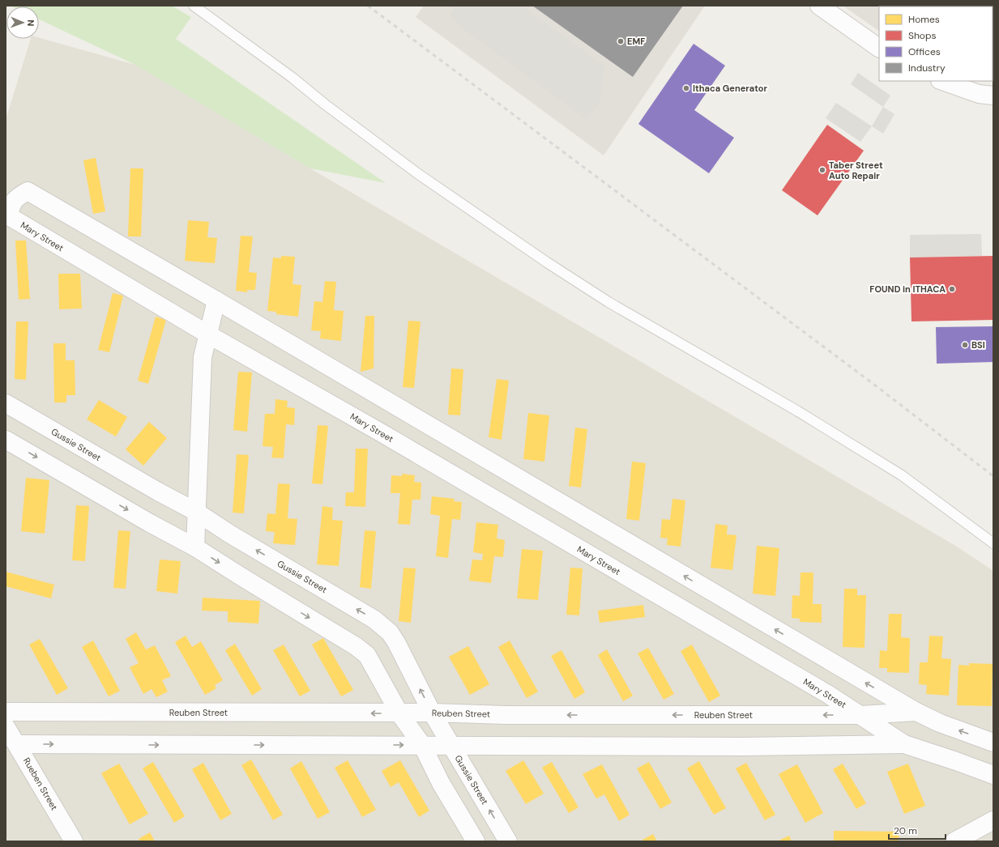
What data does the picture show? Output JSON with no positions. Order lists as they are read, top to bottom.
{
  "streets": {
    "street": [
      "Mary Street",
      "Gussie Street",
      "Reuben Street",
      "Rueben Street"
    ]
  },
  "crossings": [
    ["Mary Street", "Reuben Street"],
    ["Gussie Street", "Reuben Street"]
  ],
  "places": [
    "EMF",
    "Ithaca Generator",
    "Taber Street Auto Repair",
    "FOUND in ITHACA",
    "BSI"
  ],
  "legend": [
    "Homes",
    "Shops",
    "Offices",
    "Industry"
  ],
  "scale_bar": "20 m",
  "north": "right"
}
